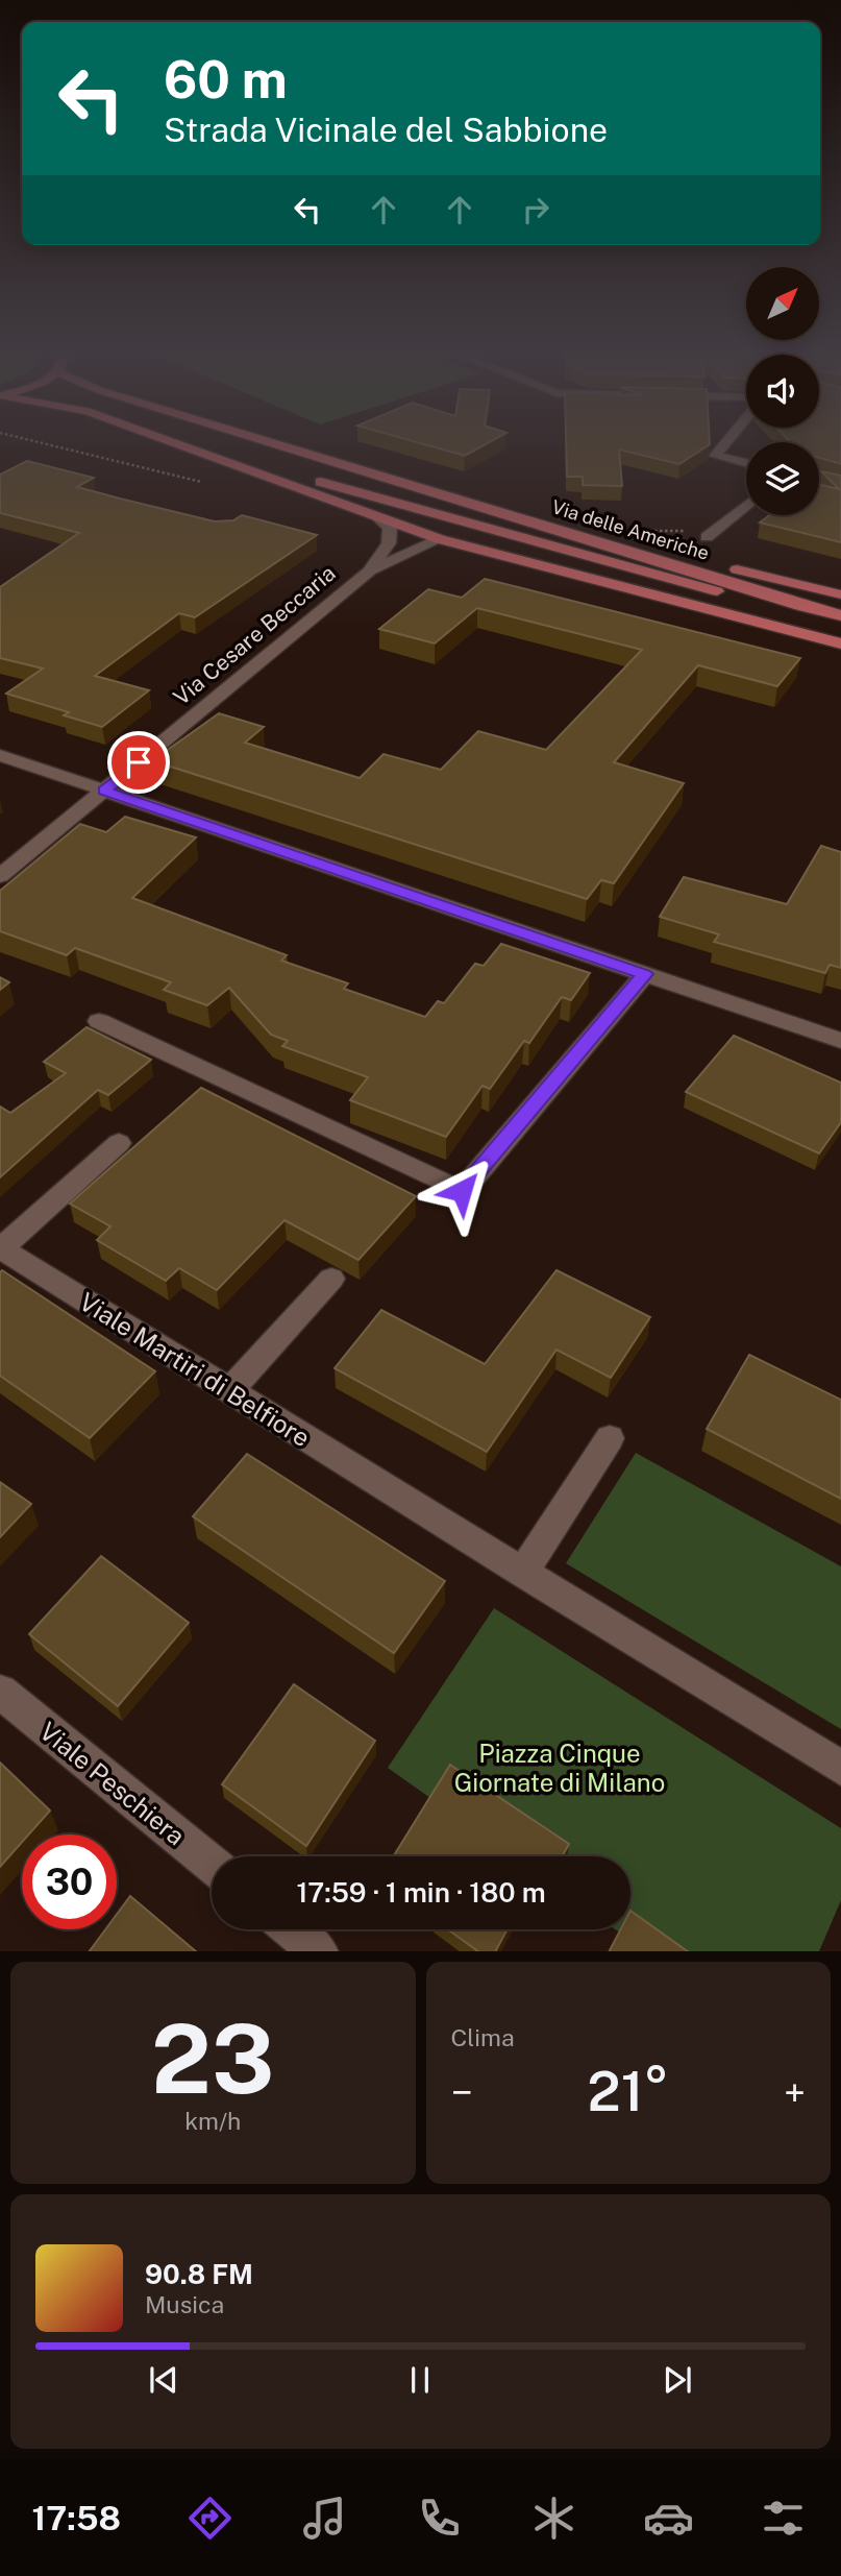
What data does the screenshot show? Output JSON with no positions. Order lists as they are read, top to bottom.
{
  "streets": {
    "main road": ["Via delle Americhe"],
    "street": ["Via Cesare Beccaria", "Viale Martiri di Belfiore", "Viale Peschiera"]
  },
  "parks": ["Piazza Cinque Giornate di Milano"],
  "north": "top right",
  "page": {
    "turn": ["60 m", "Strada Vicinale del Sabbione"],
    "limit": "30",
    "trip": "17:59 · 1 min · 180 m",
    "tile": [
      ["23", "km/h"],
      "Clima"
    ],
    "heat": ["−", "21°", "+"],
    "song": ["90.8 FM", "Musica"],
    "tabs": "17:58"
  }
}
